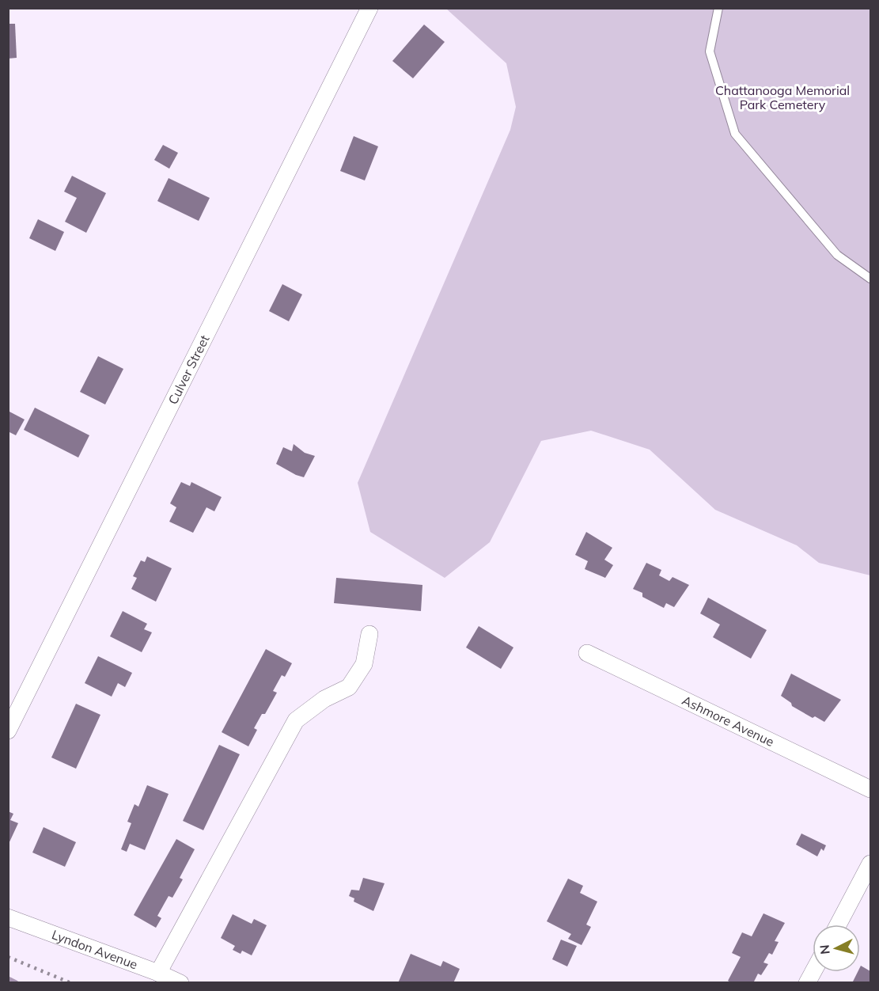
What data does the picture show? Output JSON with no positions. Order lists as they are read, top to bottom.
{
  "streets": {
    "street": ["Culver Street", "Ashmore Avenue", "Lyndon Avenue"]
  },
  "parks": ["Chattanooga Memorial Park Cemetery"],
  "north": "left"
}
